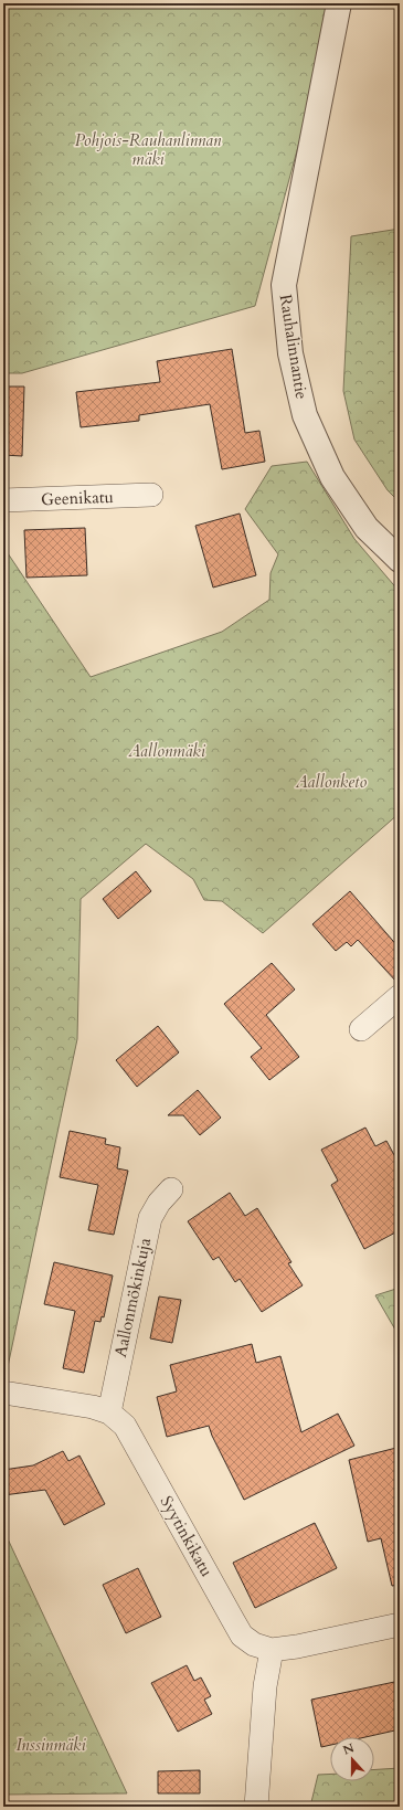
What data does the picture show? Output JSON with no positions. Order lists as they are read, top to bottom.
{
  "streets": {
    "street": [
      "Rauhalinnantie",
      "Geenikatu",
      "Aallonmökinkuja",
      "Syytinkikatu"
    ]
  },
  "crossings": [
    ["Aallonmökinkuja", "Syytinkikatu"]
  ],
  "parks": [
    "Pohjois-Rauhanlinnan mäki",
    "Aallonmäki",
    "Aallonketo",
    "Inssinmäki"
  ],
  "north": "top"
}
